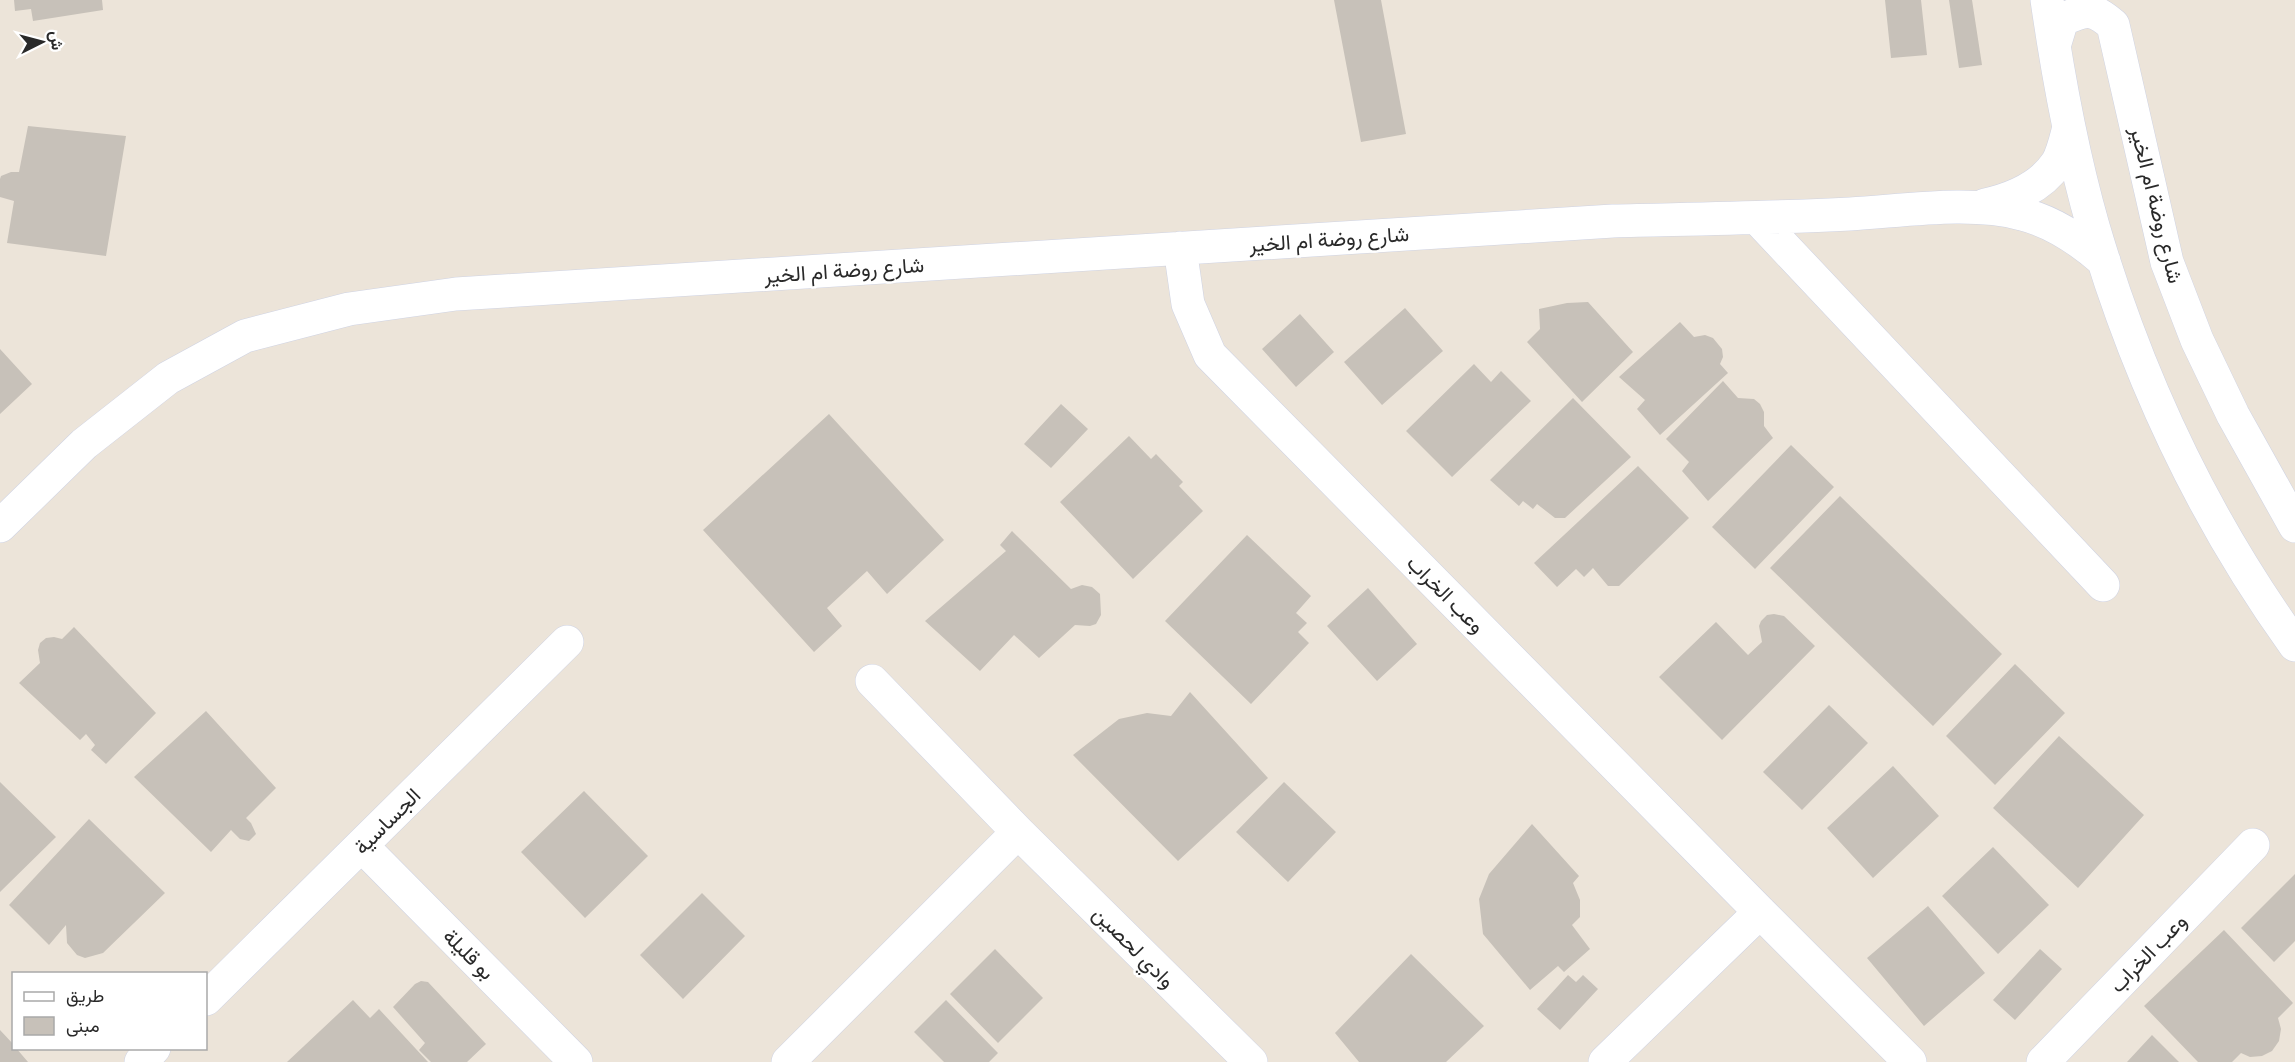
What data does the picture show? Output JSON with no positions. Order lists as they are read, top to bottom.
{
  "streets": {
    "street": [
      "شارع روضة ام الخير",
      "وعب الخراب",
      "الجساسية",
      "وادي لحصين",
      "بو قليلة"
    ]
  },
  "crossings": [
    ["شارع روضة ام الخير", "وعب الخراب"],
    ["الجساسية", "بو قليلة"]
  ],
  "legend": ["طريق", "مبنى"],
  "north": "right"
}
